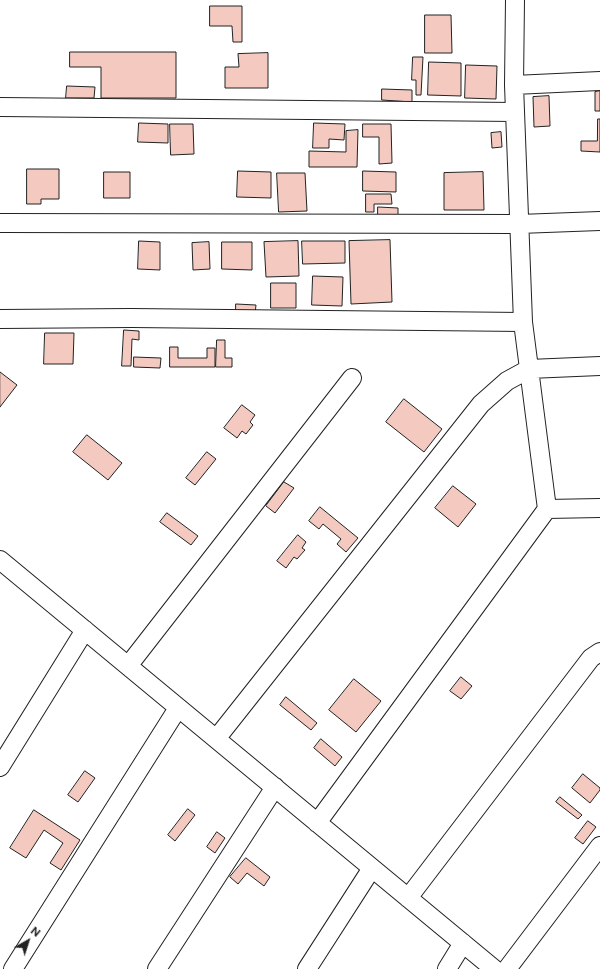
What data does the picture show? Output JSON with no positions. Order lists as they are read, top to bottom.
{
  "north": "top right"
}
